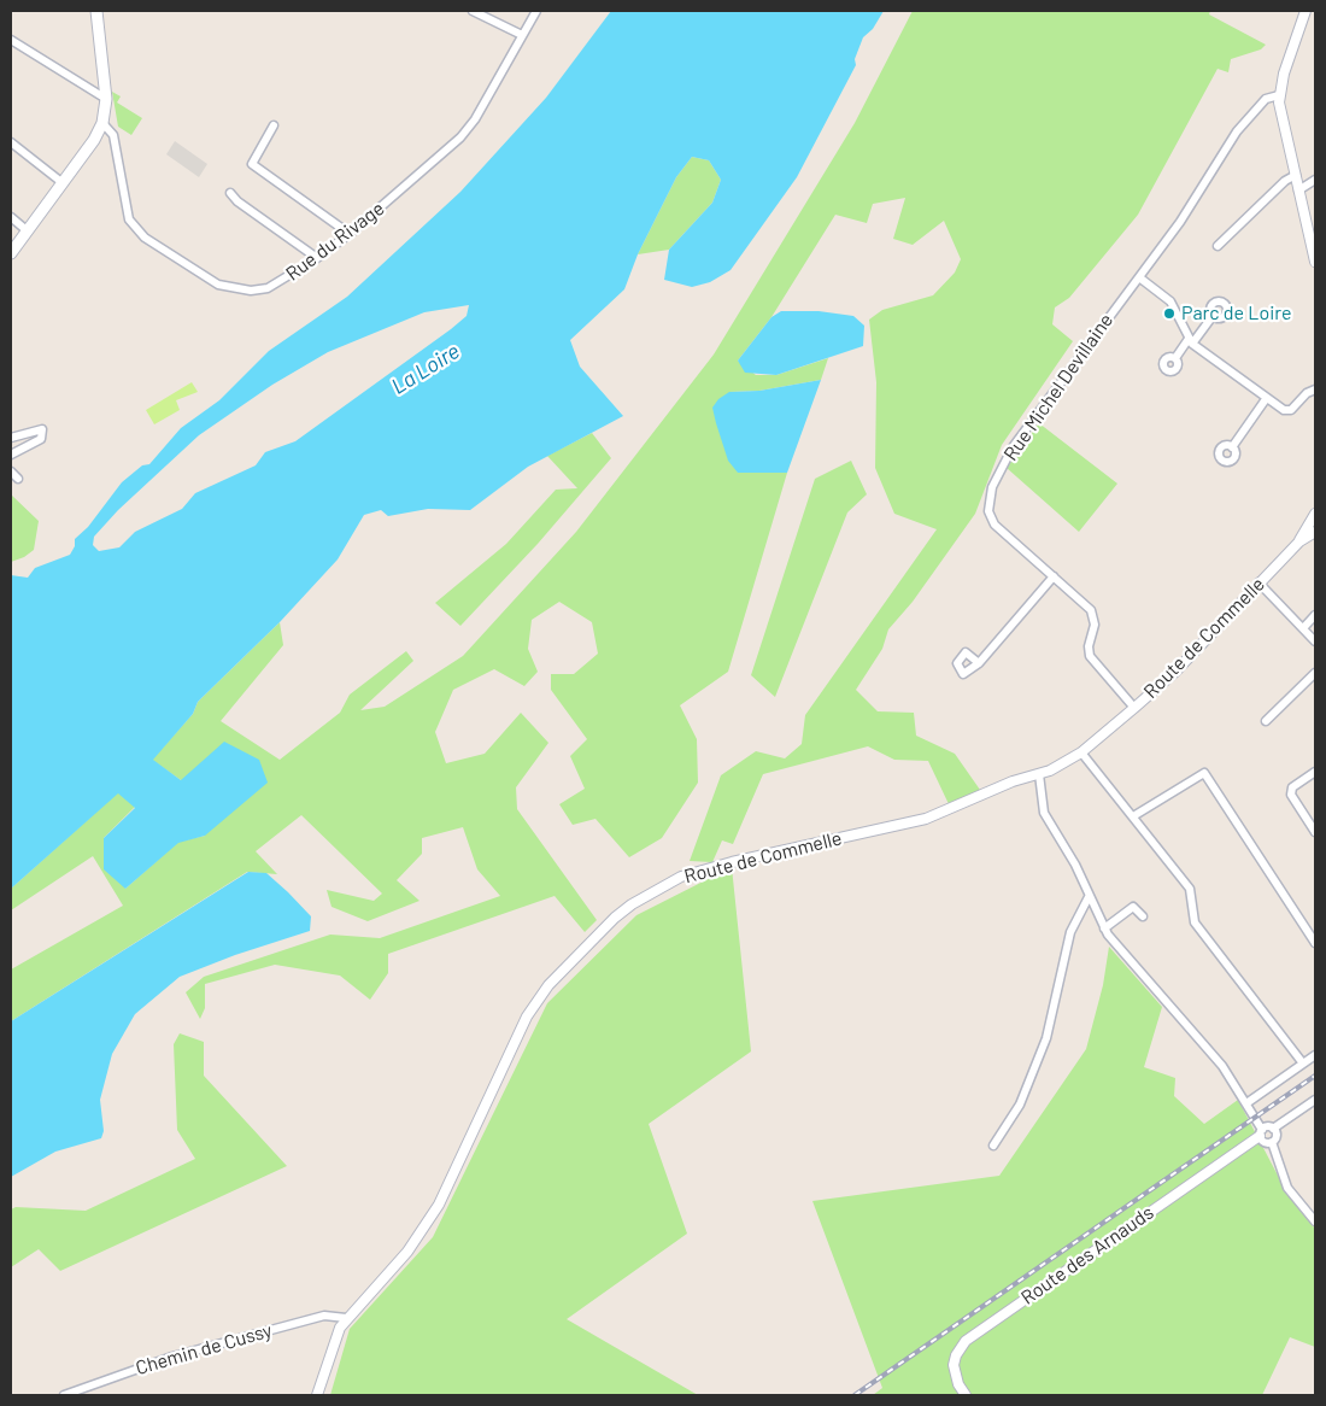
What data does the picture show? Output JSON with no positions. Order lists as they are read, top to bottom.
{
  "streets": {
    "street": [
      "Rue du Rivage",
      "Rue Michel Devillaine",
      "Route de Commelle",
      "Route des Arnauds",
      "Chemin de Cussy"
    ]
  },
  "crossings": [
    ["Rue Michel Devillaine", "Route de Commelle"],
    ["Route de Commelle", "Chemin de Cussy"]
  ],
  "water": ["La Loire"],
  "places": ["Parc de Loire"]
}
